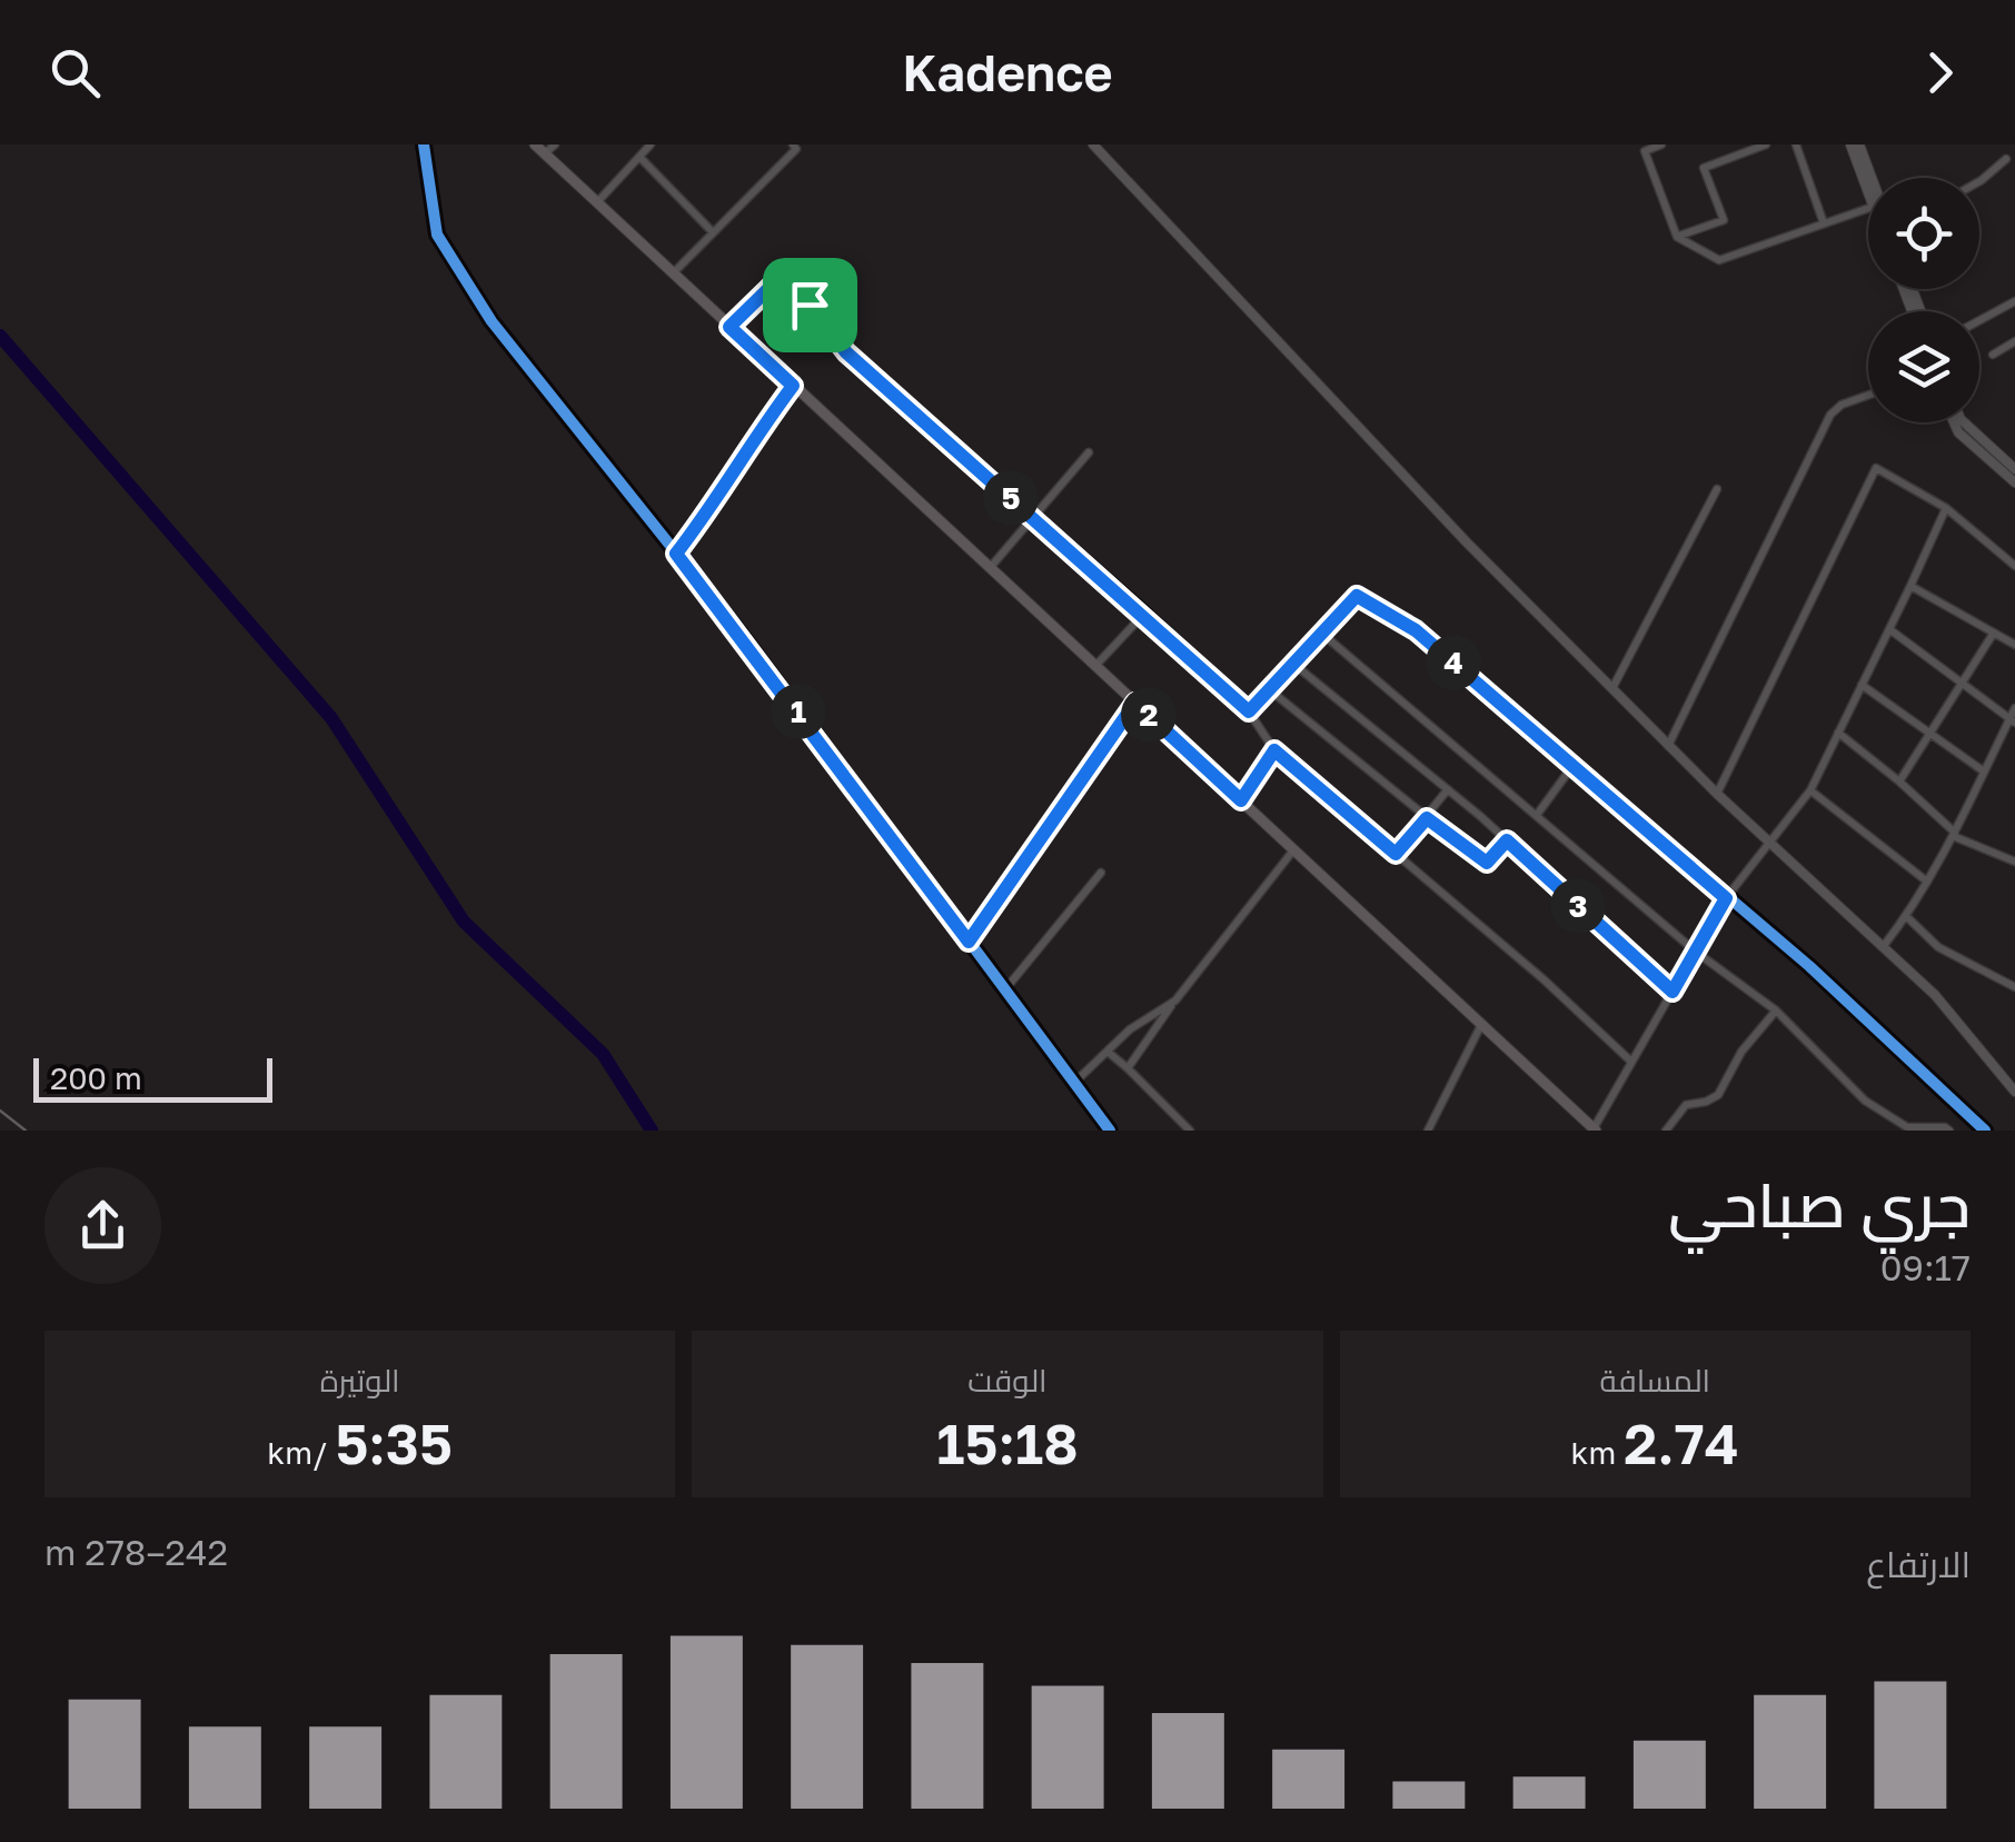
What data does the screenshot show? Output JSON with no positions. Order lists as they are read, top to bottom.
{
  "scale_bar": "200 m",
  "page": {
    "header": "Kadence",
    "pins": [
      "5",
      "4",
      "1",
      "2",
      "3"
    ],
    "scale": "200 m",
    "heading": ["جري صباحي", "09:17"],
    "stats": [
      ["المسافة", "2.74 km"],
      ["الوقت", "15:18"],
      ["الوتيرة", "5:35 /km"]
    ],
    "chart": ["الارتفاع", "242–278 m"]
  }
}
